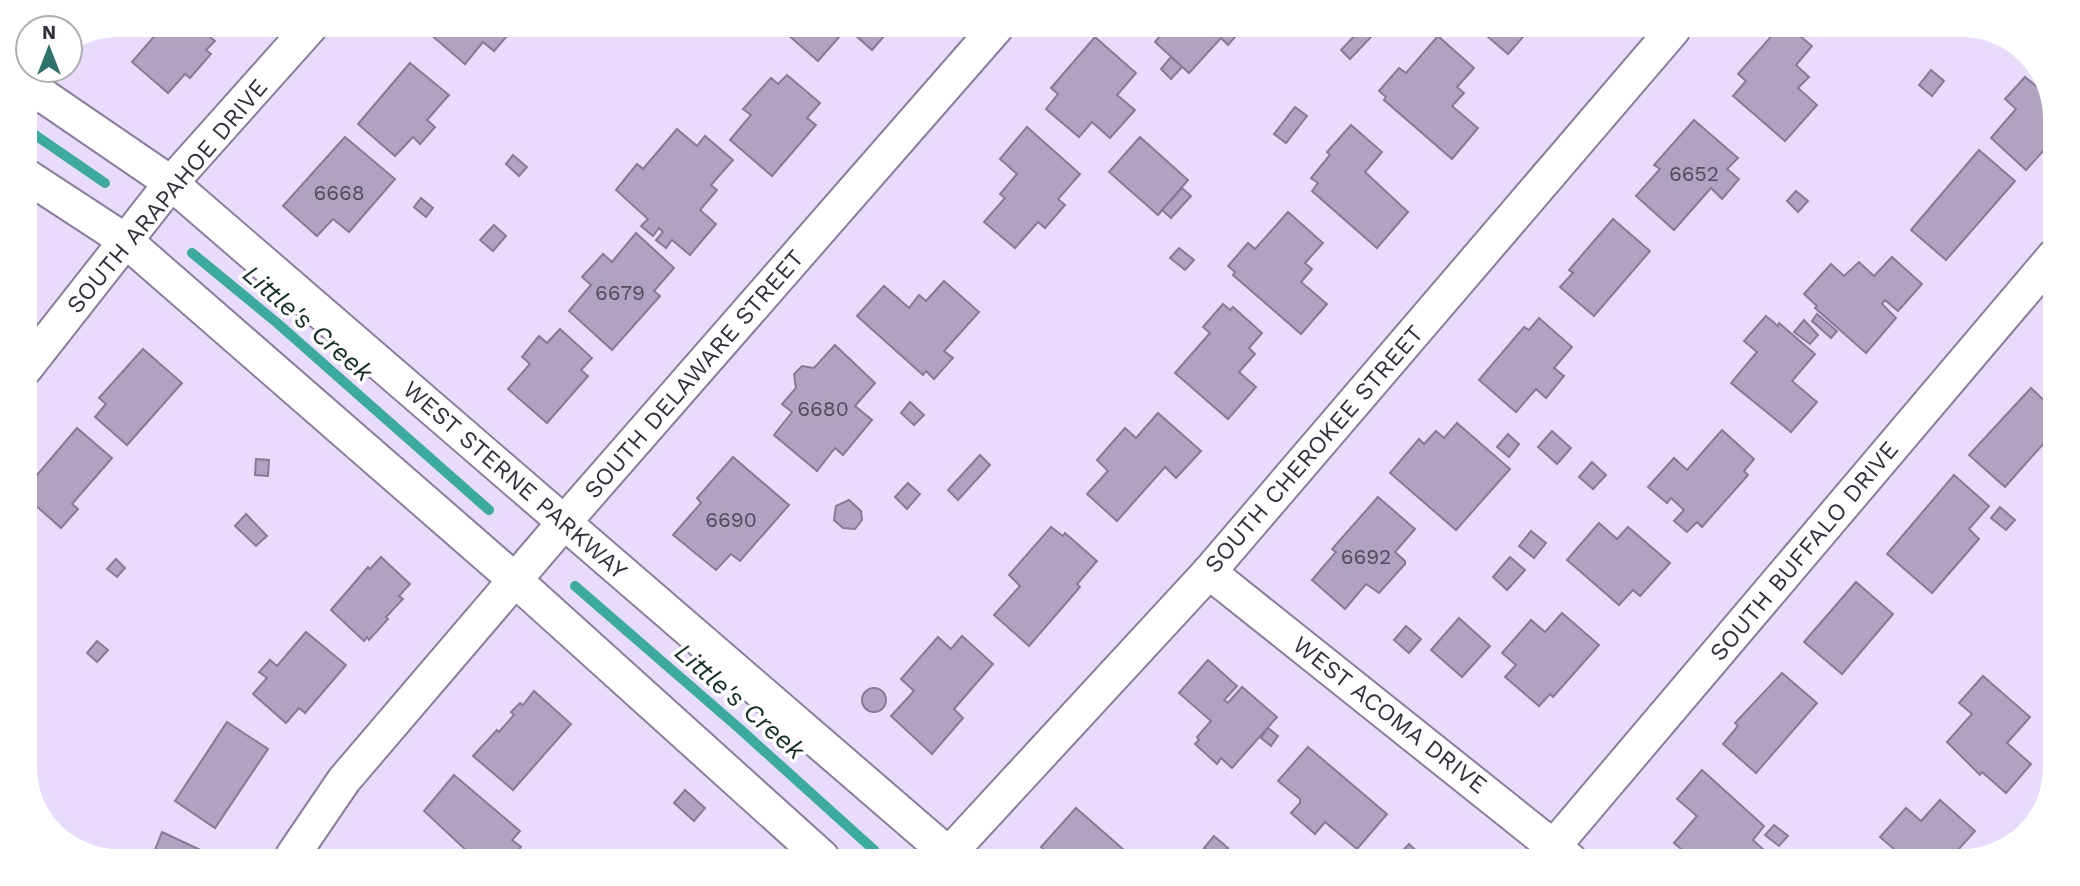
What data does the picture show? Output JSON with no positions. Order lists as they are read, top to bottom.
{
  "streets": {
    "street": [
      "SOUTH ARAPAHOE DRIVE",
      "SOUTH DELAWARE STREET",
      "SOUTH CHEROKEE STREET",
      "WEST STERNE PARKWAY",
      "SOUTH BUFFALO DRIVE",
      "WEST ACOMA DRIVE"
    ]
  },
  "crossings": [
    ["SOUTH ARAPAHOE DRIVE", "WEST STERNE PARKWAY"],
    ["SOUTH DELAWARE STREET", "WEST STERNE PARKWAY"],
    ["SOUTH CHEROKEE STREET", "WEST ACOMA DRIVE"]
  ],
  "water": ["Little's Creek"],
  "house_numbers": [
    "6652",
    "6668",
    "6679",
    "6680",
    "6690",
    "6692"
  ],
  "north": "top"
}
